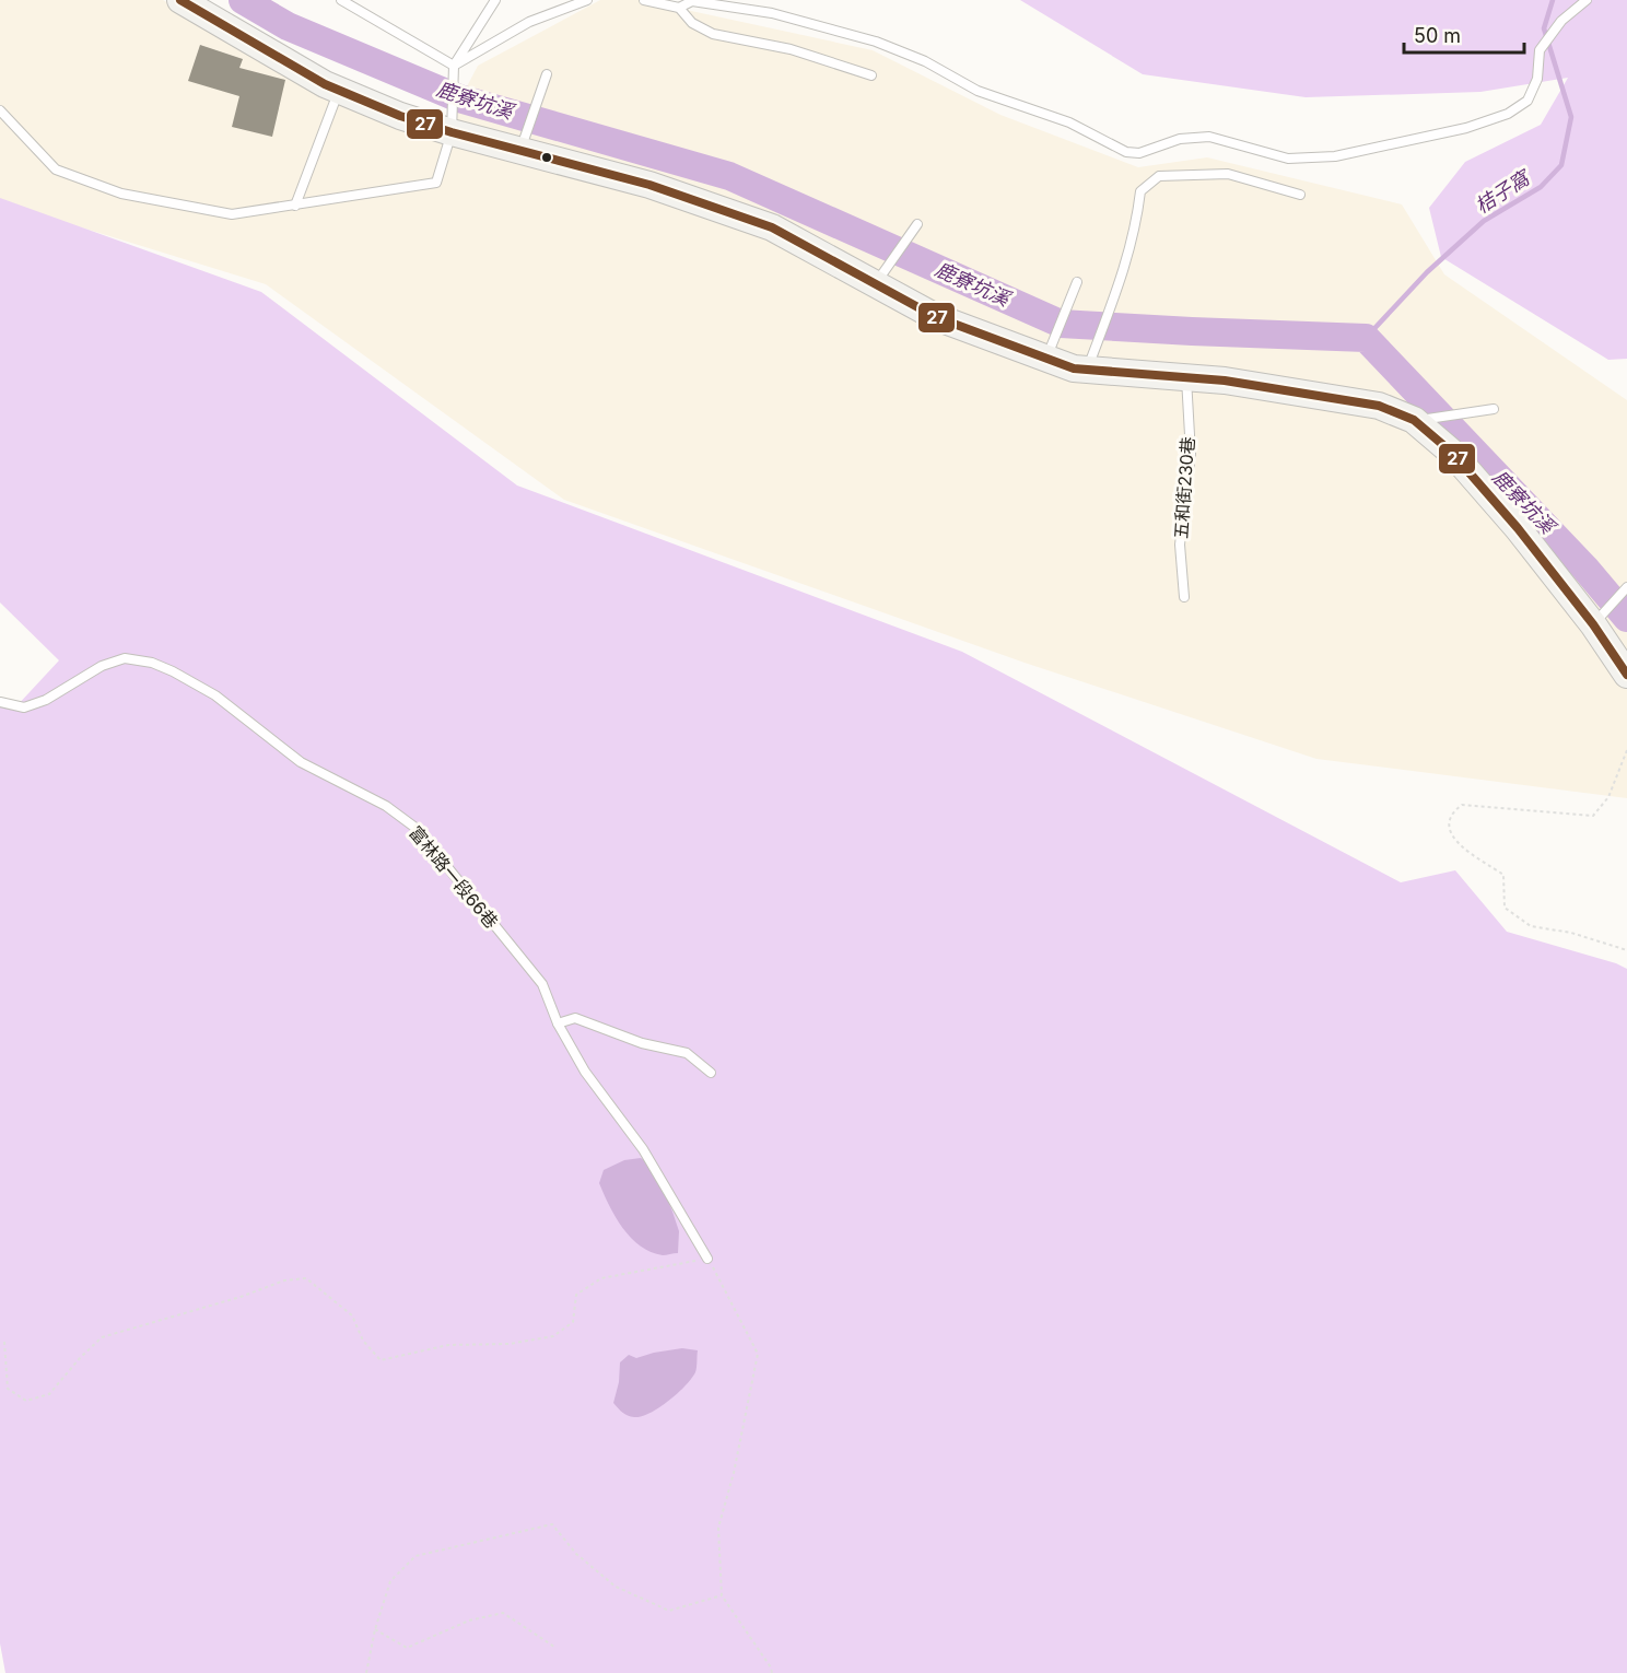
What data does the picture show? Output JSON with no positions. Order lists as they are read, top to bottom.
{
  "streets": {
    "lane": ["五和街230巷", "富林路一段66巷"]
  },
  "water": ["鹿寮坑溪", "桔子窩"],
  "lines": ["transit line 27"],
  "scale_bar": "50 m"
}
